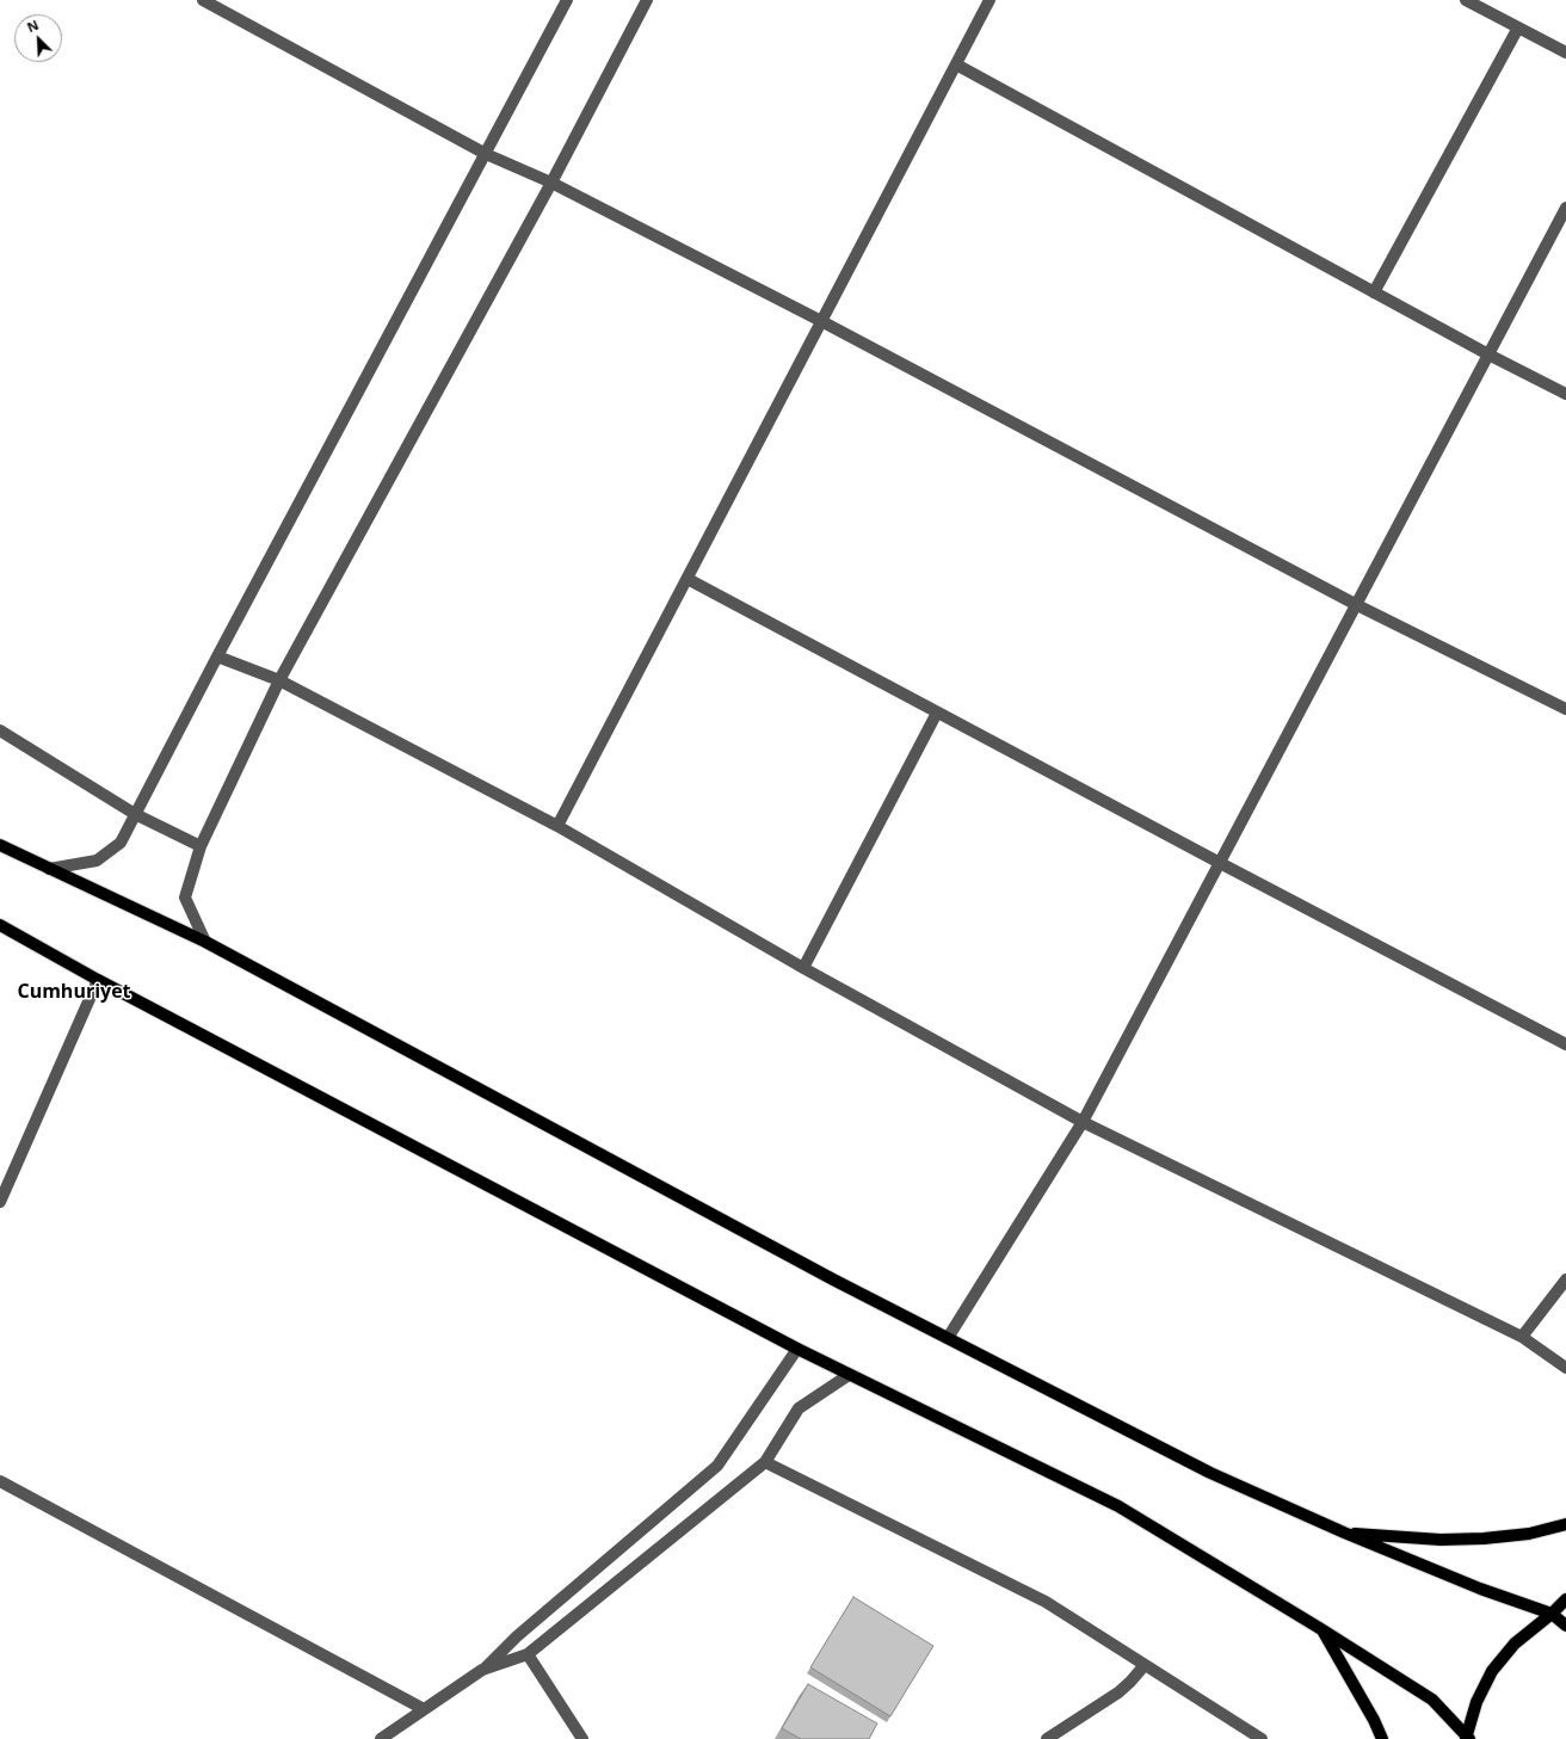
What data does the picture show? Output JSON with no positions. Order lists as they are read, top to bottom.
{
  "districts": ["Cumhuriyet"],
  "north": "top left"
}
